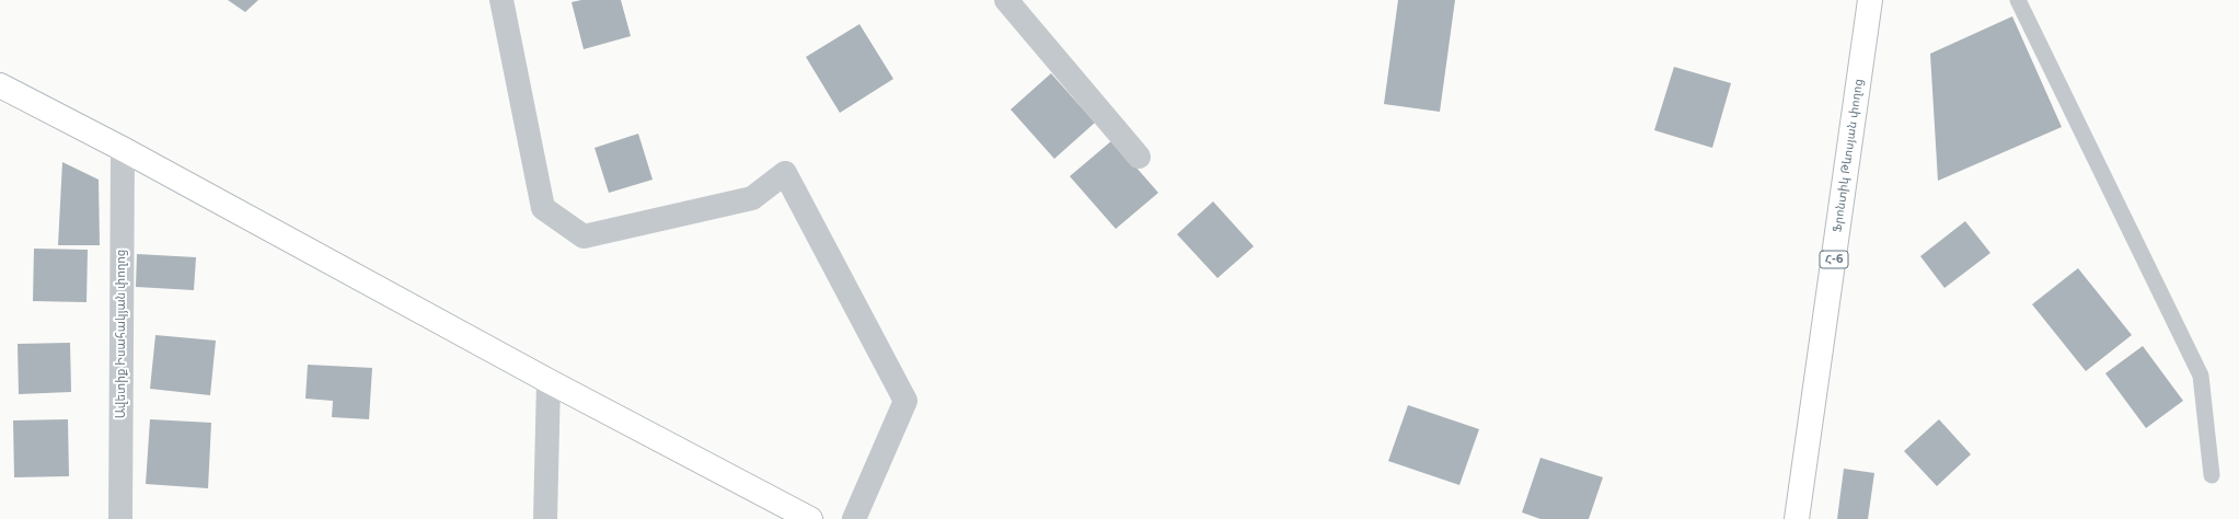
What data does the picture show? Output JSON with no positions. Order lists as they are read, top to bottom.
{
  "streets": {
    "street": ["Ֆրոնտիկ Թևոսյան փողոց", "Հ-6", "Ավետիք Իսահակյան փողոց"]
  }
}
